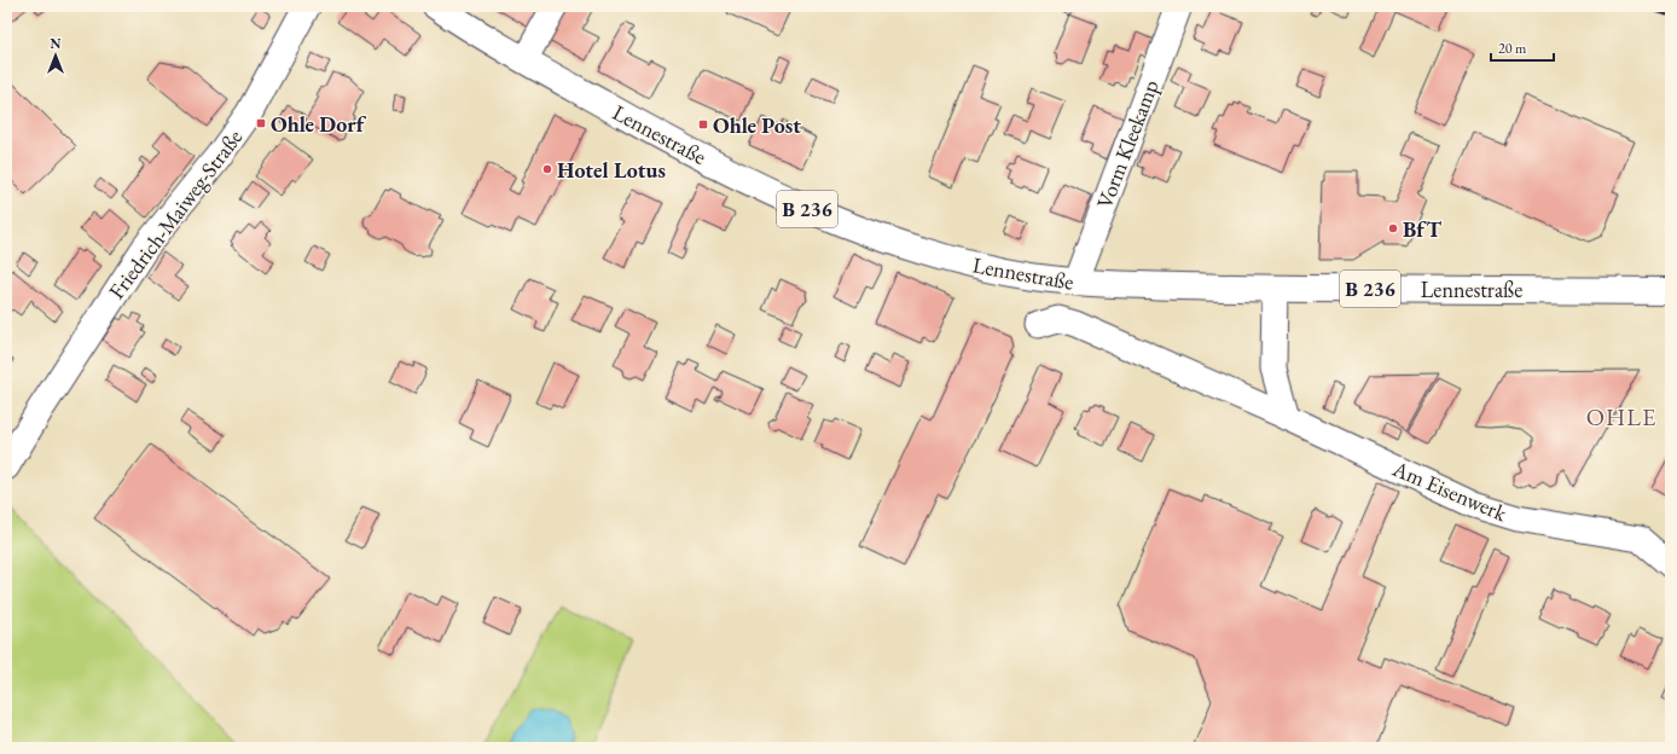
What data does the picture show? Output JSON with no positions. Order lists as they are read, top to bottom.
{
  "streets": {
    "main road": ["Lennestraße", "B 236", "Friedrich-Maiweg-Straße"],
    "street": ["Vorm Kleekamp", "Am Eisenwerk"]
  },
  "crossings": [
    ["Lennestraße", "Vorm Kleekamp"]
  ],
  "districts": ["OHLE"],
  "places": {
    "transit": ["Ohle Dorf", "Ohle Post"],
    "other": ["Hotel Lotus", "BfT"]
  },
  "scale_bar": "20 m",
  "north": "top"
}
